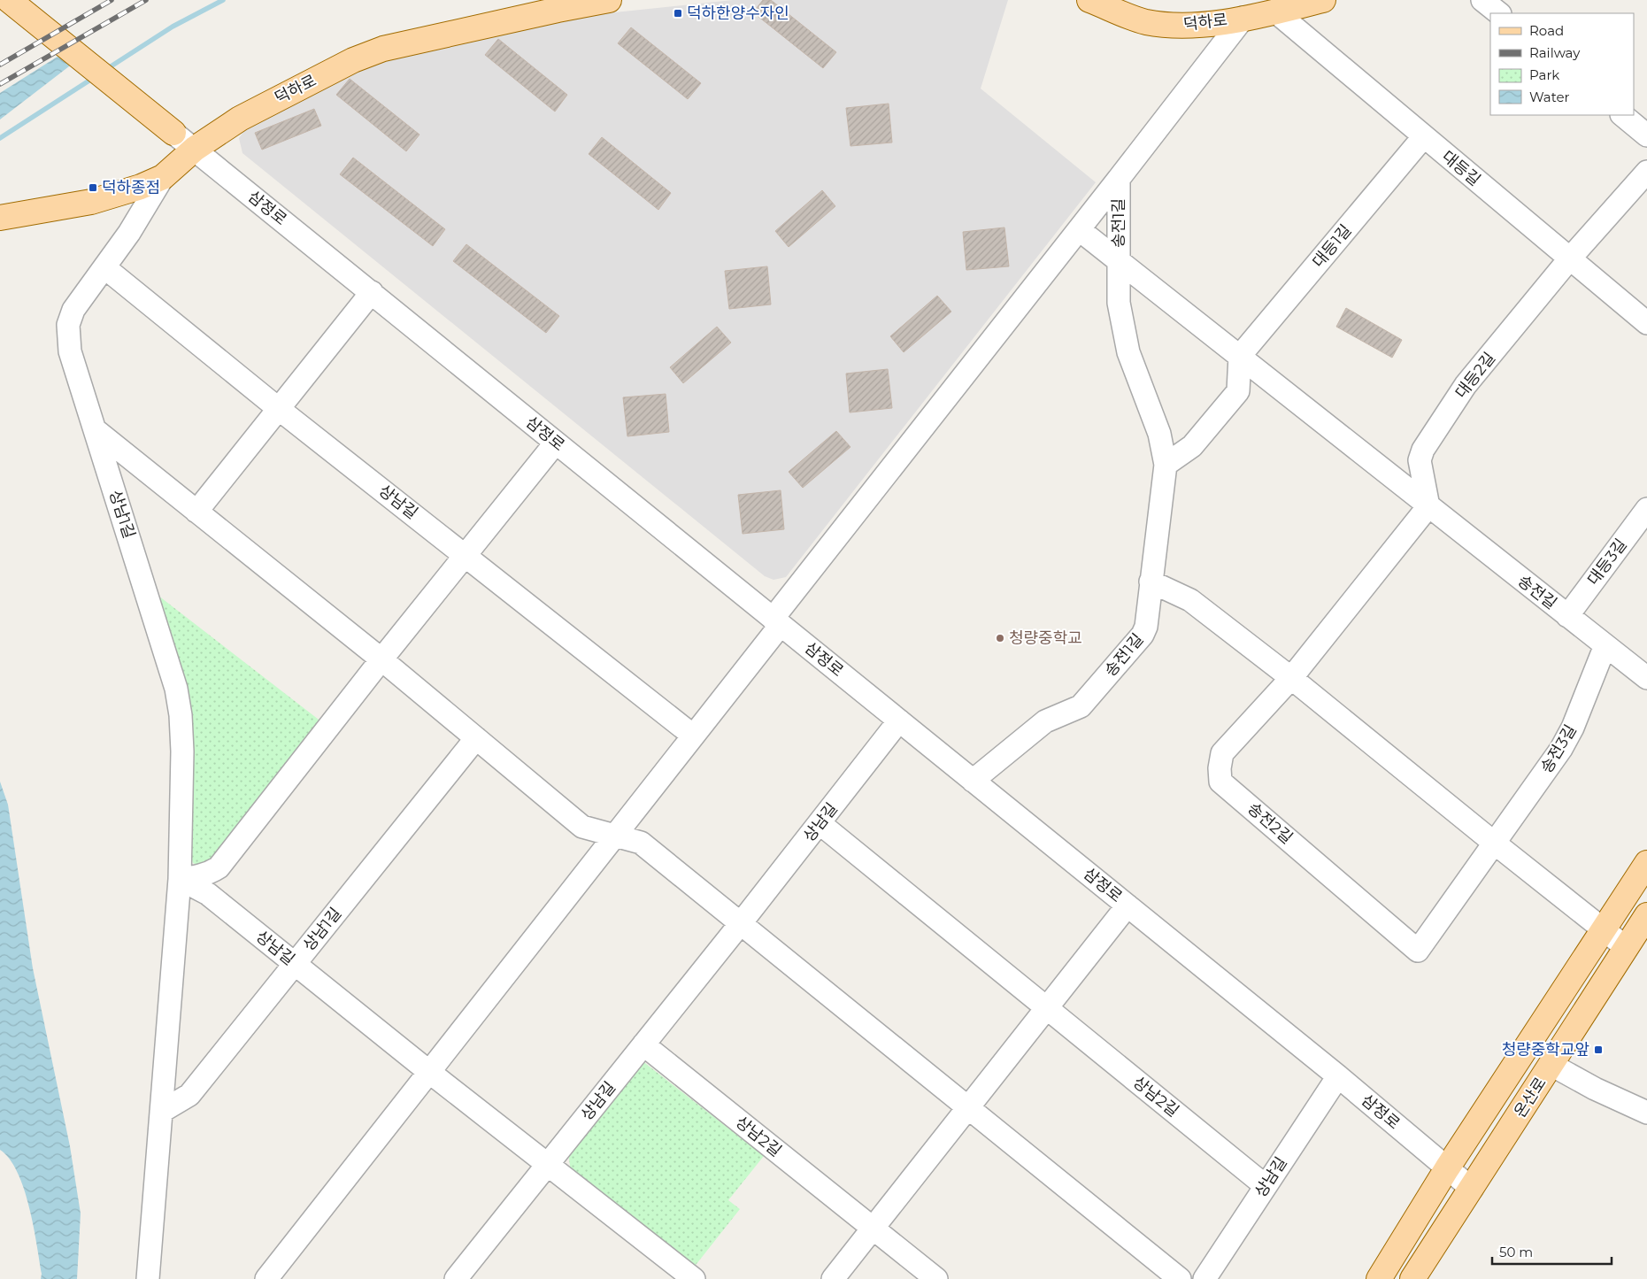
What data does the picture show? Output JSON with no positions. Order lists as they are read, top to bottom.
{
  "streets": {
    "main road": ["덕하로", "온산로"],
    "street": [
      "대등길",
      "삼정로",
      "송전1길",
      "대등1길",
      "대등2길",
      "상남길",
      "상남1길",
      "대등3길",
      "송전길",
      "송전3길",
      "송전2길",
      "상남2길"
    ]
  },
  "crossings": [
    ["덕하로", "대등길"],
    ["덕하로", "삼정로"],
    ["덕하로", "송전1길"],
    ["덕하로", "상남1길"],
    ["대등길", "대등1길"],
    ["대등길", "대등2길"],
    ["삼정로", "송전1길"],
    ["삼정로", "상남길"],
    ["삼정로", "온산로"],
    ["송전1길", "송전길"],
    ["대등1길", "송전길"],
    ["대등2길", "송전길"],
    ["대등2길", "송전2길"],
    ["상남길", "상남1길"],
    ["상남길", "상남2길"],
    ["대등3길", "송전길"],
    ["송전길", "송전3길"],
    ["송전길", "송전2길"],
    ["송전3길", "송전2길"]
  ],
  "places": {
    "transit": ["덕하한양수자인", "덕하종점", "청량중학교앞"],
    "other": ["청량중학교"]
  },
  "legend": [
    "Road",
    "Railway",
    "Park",
    "Water"
  ],
  "scale_bar": "50 m"
}
